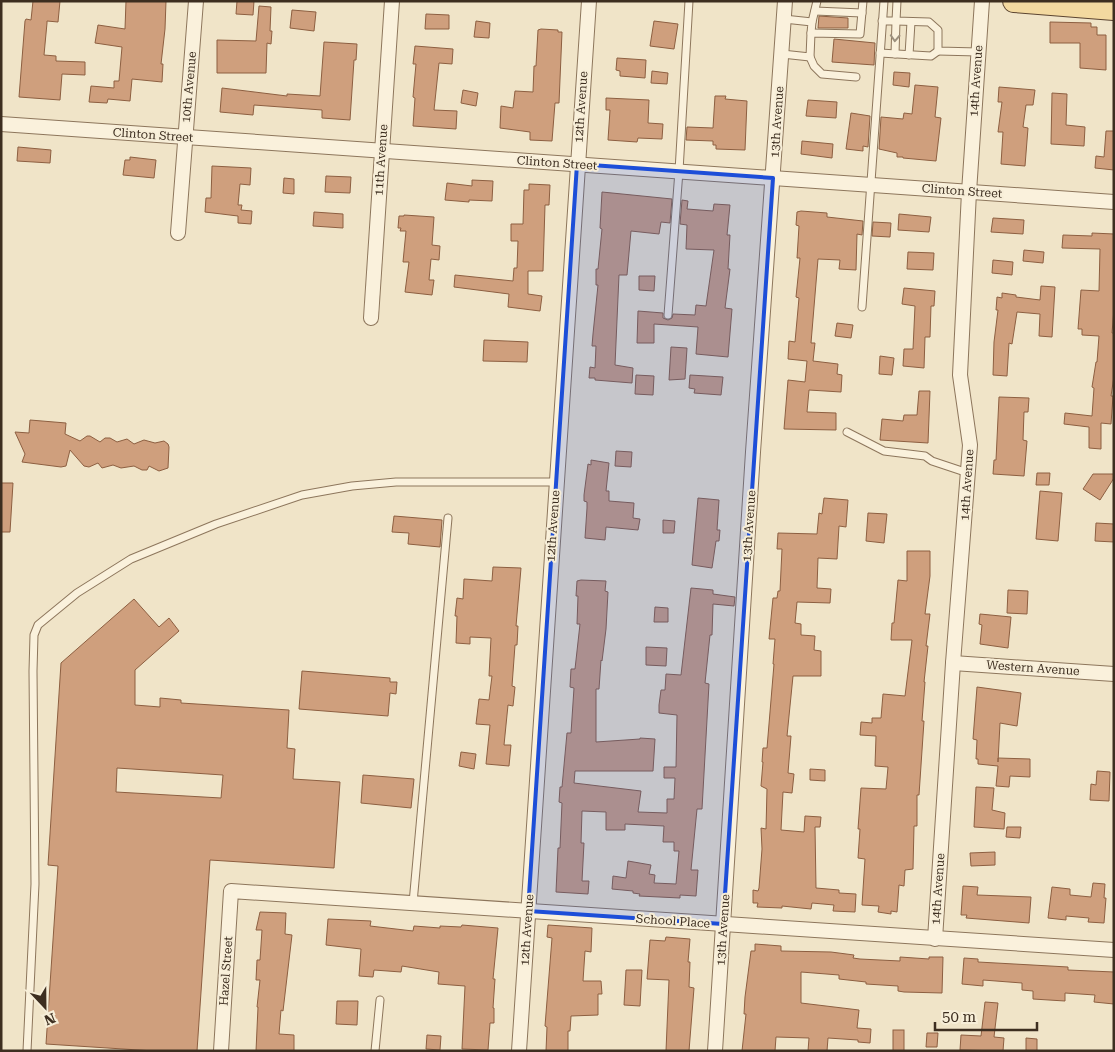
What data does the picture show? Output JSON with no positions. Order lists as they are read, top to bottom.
{
  "streets": {
    "street": [
      "14th Avenue",
      "10th Avenue",
      "12th Avenue",
      "13th Avenue",
      "Clinton Street",
      "11th Avenue",
      "Western Avenue",
      "School Place",
      "Hazel Street"
    ]
  },
  "crossings": [
    ["14th Avenue", "Clinton Street"],
    ["14th Avenue", "Western Avenue"],
    ["14th Avenue", "School Place"],
    ["10th Avenue", "Clinton Street"],
    ["12th Avenue", "Clinton Street"],
    ["12th Avenue", "School Place"],
    ["13th Avenue", "Clinton Street"],
    ["13th Avenue", "School Place"],
    ["Clinton Street", "11th Avenue"],
    ["School Place", "Hazel Street"]
  ],
  "scale_bar": "50 m",
  "north": "bottom"
}
